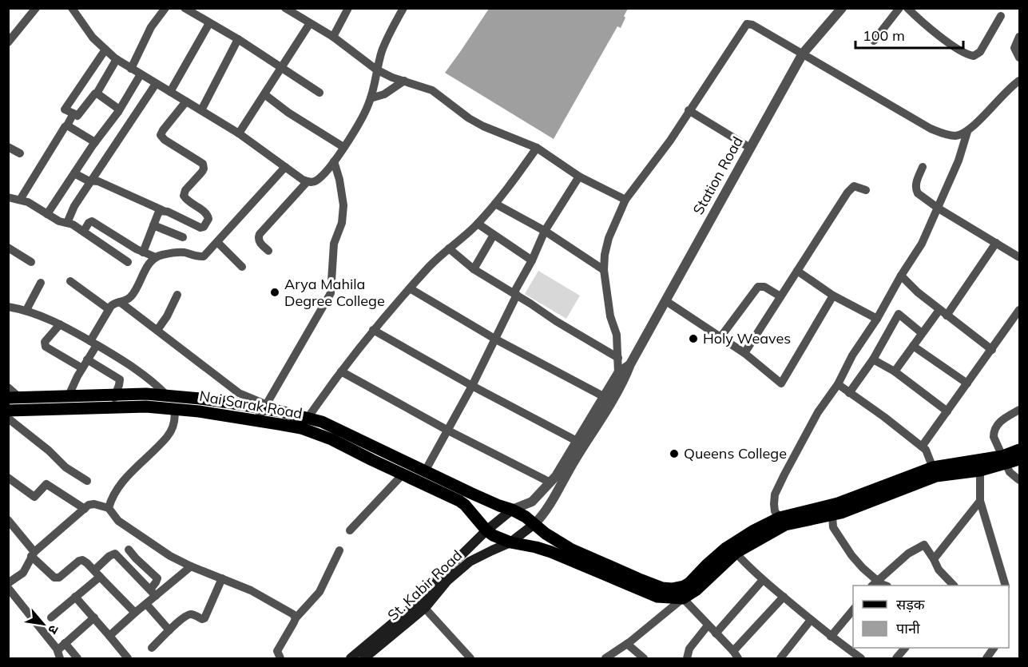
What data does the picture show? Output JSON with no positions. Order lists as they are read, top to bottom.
{
  "streets": {
    "main road": ["Nai Sarak Road", "St. Kabir Road"],
    "street": ["Station Road"]
  },
  "crossings": [
    ["Station Road", "Nai Sarak Road"],
    ["Station Road", "St. Kabir Road"],
    ["Nai Sarak Road", "St. Kabir Road"]
  ],
  "places": ["Arya Mahila Degree College", "Holy Weaves", "Queens College"],
  "legend": ["सड़क", "पानी"],
  "scale_bar": "100 m",
  "north": "bottom right"
}
